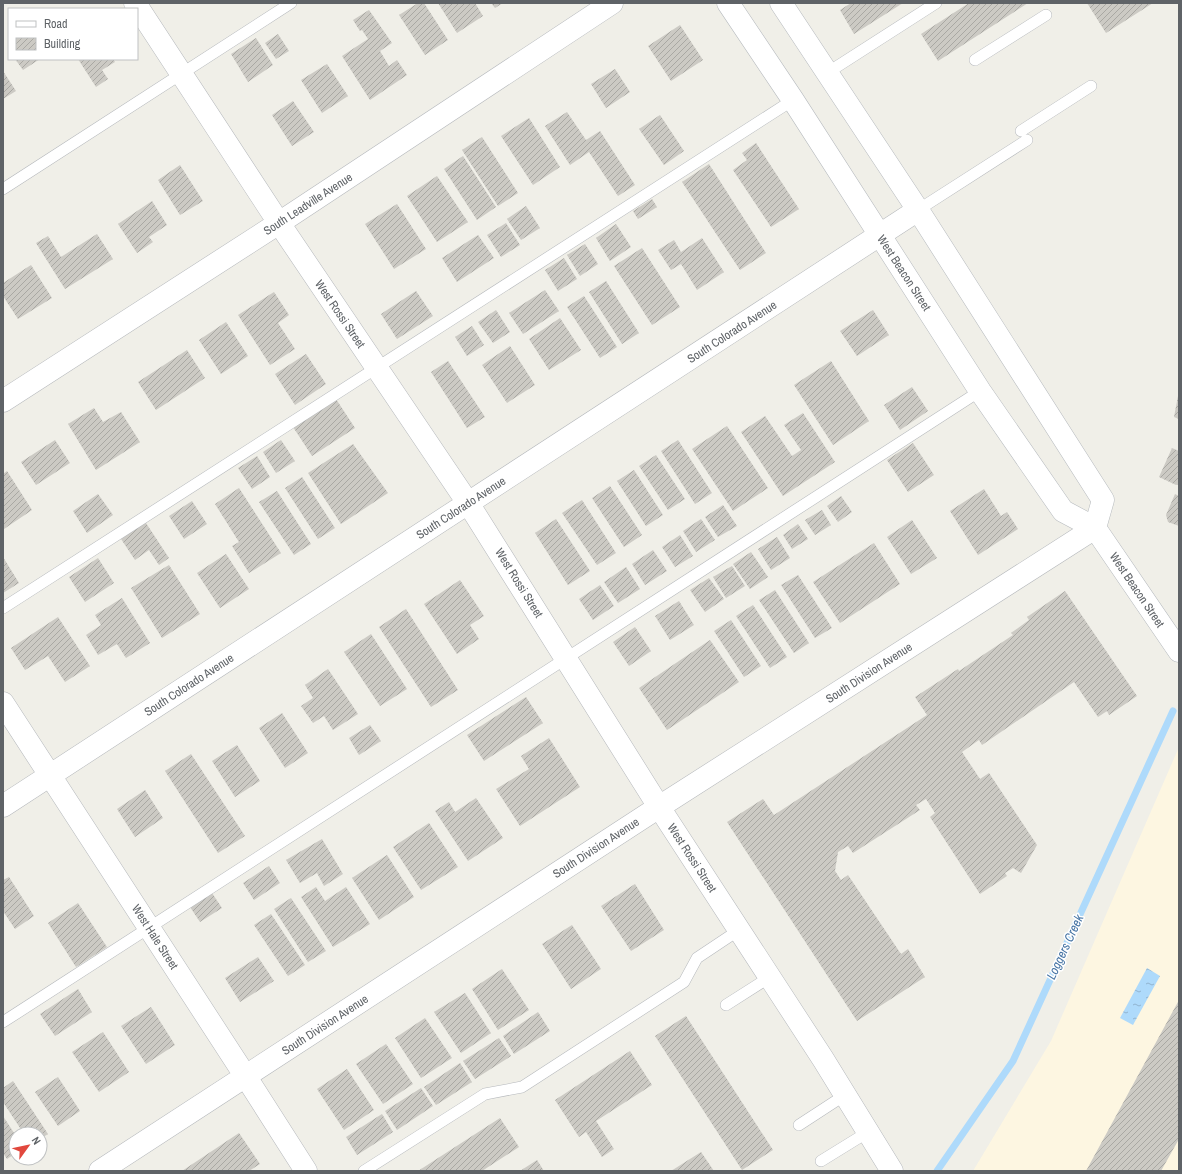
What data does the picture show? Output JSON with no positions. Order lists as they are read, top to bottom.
{
  "streets": {
    "street": [
      "South Leadville Avenue",
      "West Beacon Street",
      "West Rossi Street",
      "South Colorado Avenue",
      "South Division Avenue",
      "West Hale Street"
    ]
  },
  "crossings": [
    ["South Leadville Avenue", "West Rossi Street"],
    ["West Beacon Street", "South Colorado Avenue"],
    ["West Beacon Street", "South Division Avenue"],
    ["West Rossi Street", "South Colorado Avenue"],
    ["West Rossi Street", "South Division Avenue"],
    ["South Colorado Avenue", "West Hale Street"],
    ["South Division Avenue", "West Hale Street"]
  ],
  "water": ["Loggers Creek"],
  "legend": ["Road", "Building"],
  "north": "top right"
}
